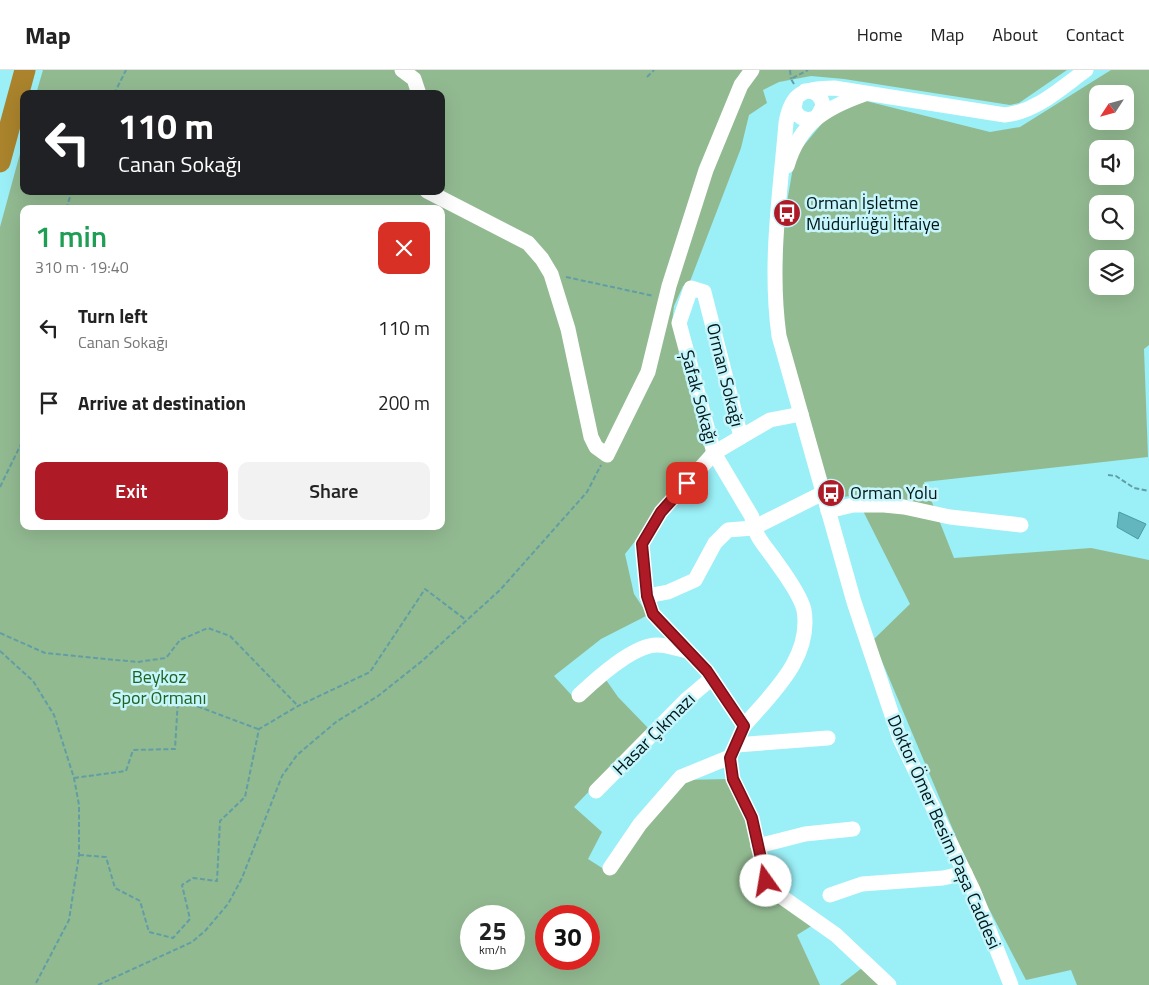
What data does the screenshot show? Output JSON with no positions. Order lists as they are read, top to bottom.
{
  "streets": {
    "street": [
      "Orman Sokağı",
      "Şafak Sokağı",
      "Hasar Çıkmazı",
      "Doktor Ömer Besim Paşa Caddesi"
    ]
  },
  "crossings": [
    ["Orman Sokağı", "Şafak Sokağı"],
    ["Orman Sokağı", "Doktor Ömer Besim Paşa Caddesi"]
  ],
  "parks": ["Beykoz Spor Ormanı"],
  "places": {
    "bus stop": ["Orman İşletme Müdürlüğü İtfaiye", "Orman Yolu"]
  },
  "north": "bottom left",
  "page": {
    "header": "Map",
    "nav": [
      "Home",
      "Map",
      "About",
      "Contact"
    ],
    "turn": ["110 m", "Canan Sokağı"],
    "heading": ["1 min", "310 m · 19:40"],
    "list": [
      {
        "name": "Turn left",
        "note": "Canan Sokağı",
        "value": "110 m"
      },
      {
        "name": "Arrive at destination",
        "value": "200 m"
      }
    ],
    "buttons": ["Exit", "Share"],
    "speed": "25 km/h",
    "limit": "30"
  }
}
